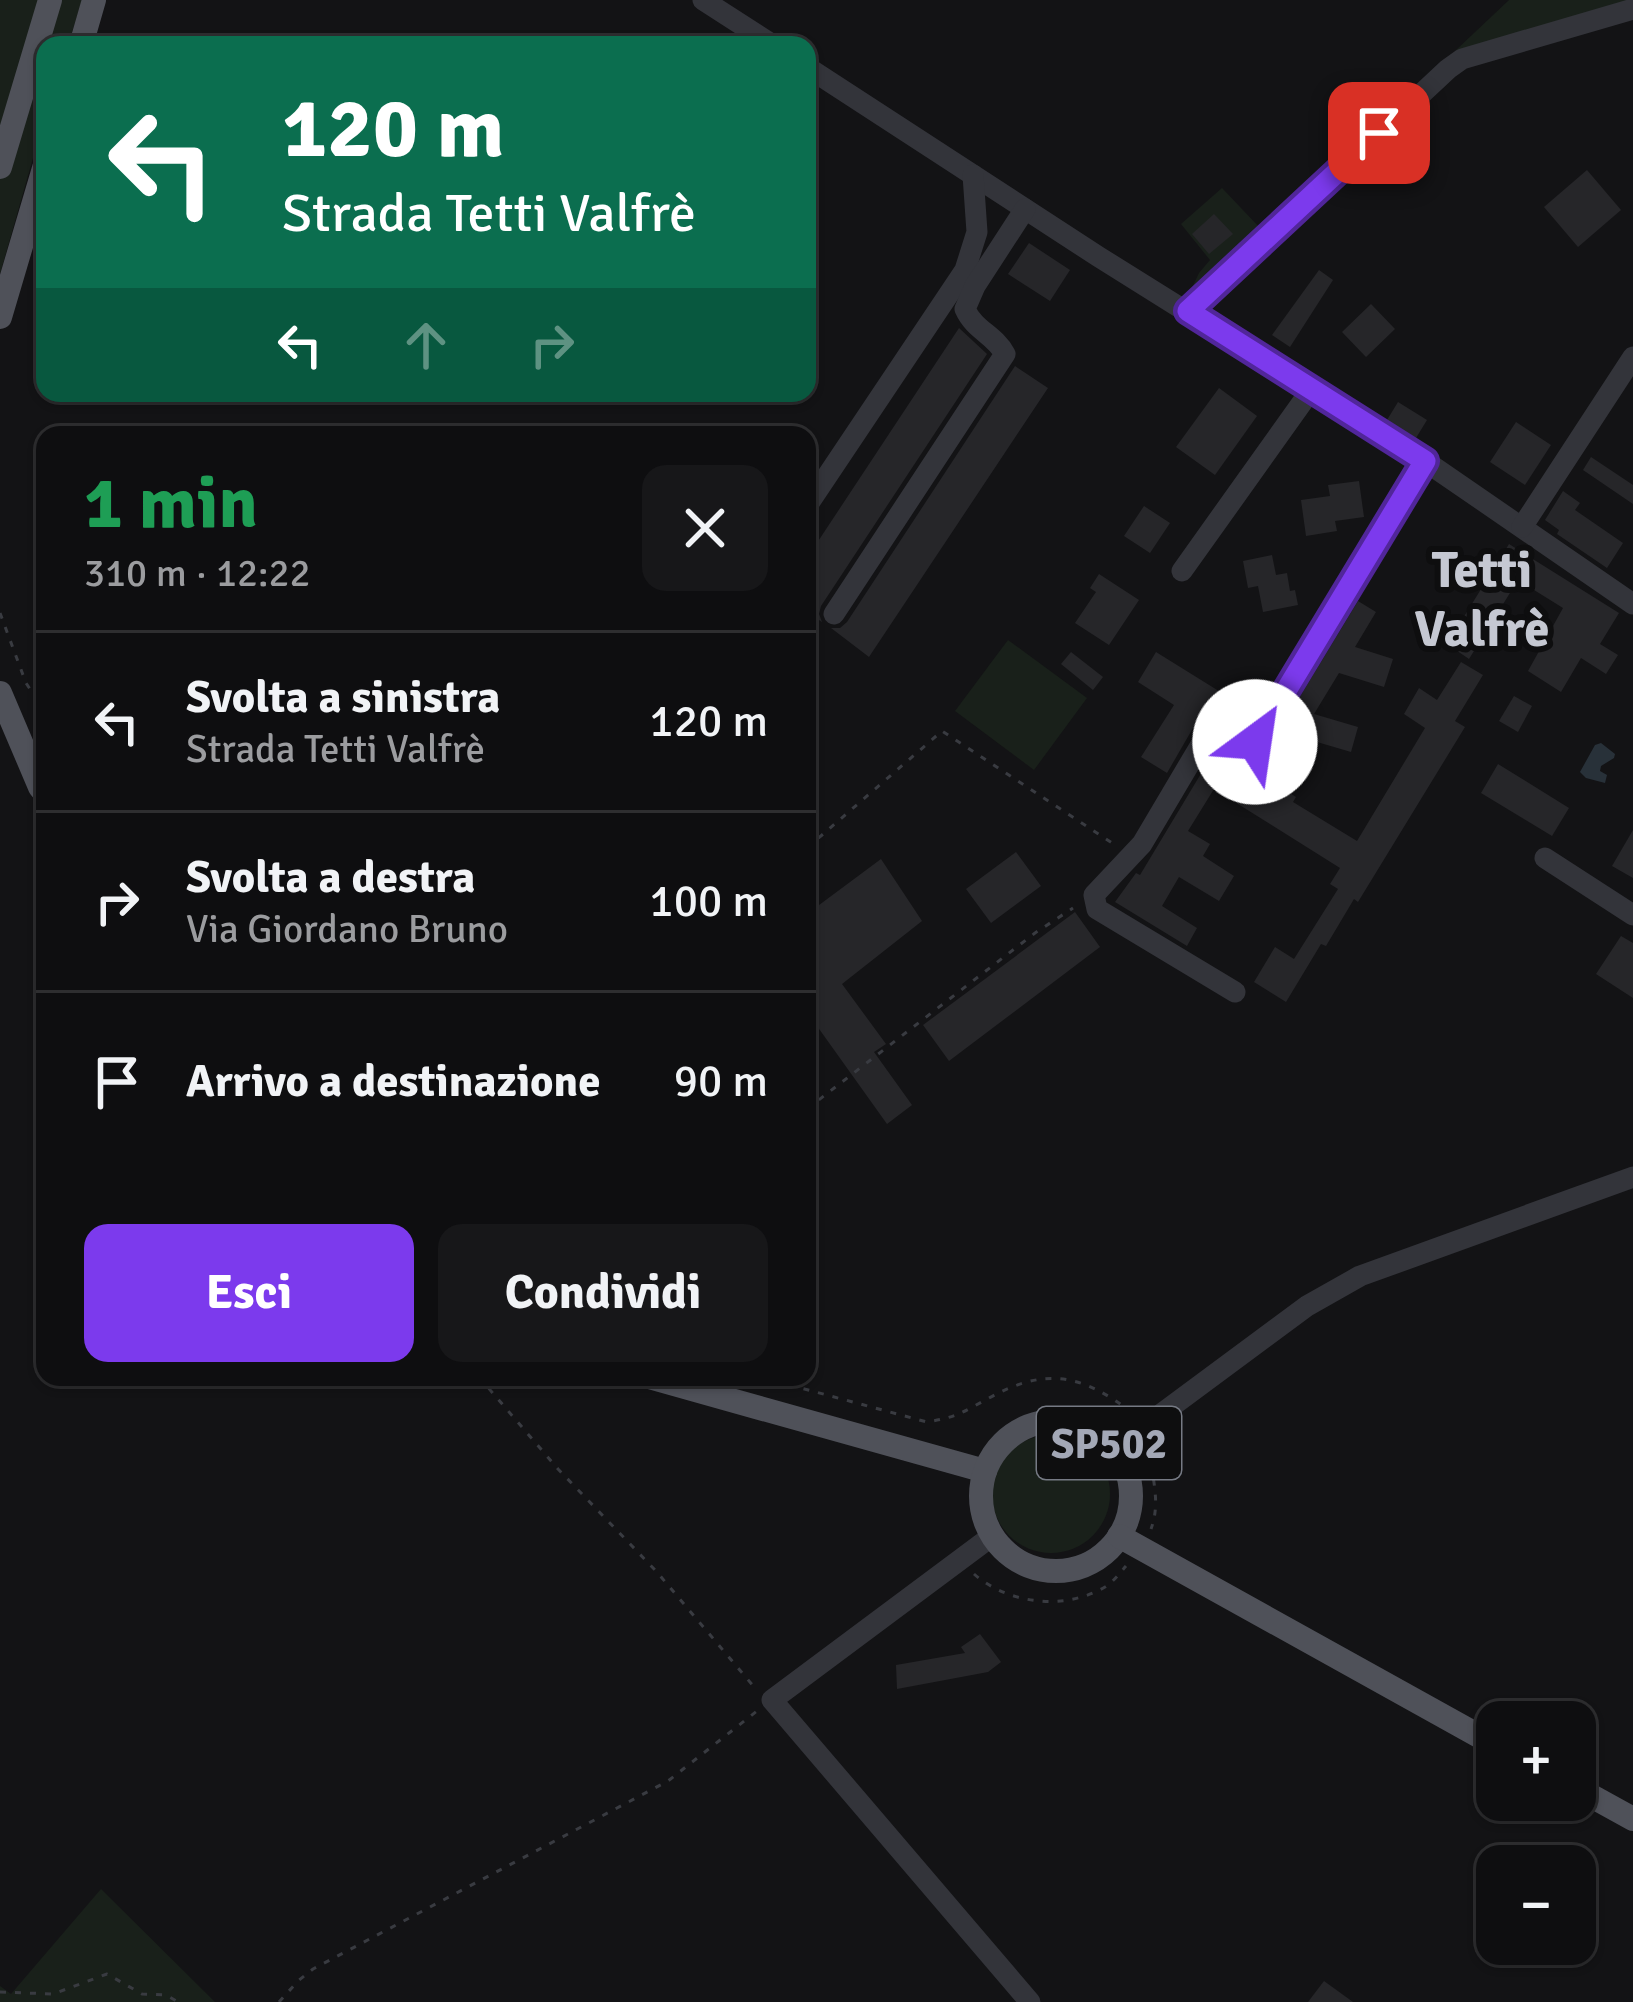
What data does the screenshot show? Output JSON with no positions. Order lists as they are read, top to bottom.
{
  "streets": {
    "main road": ["SP502"]
  },
  "districts": ["Tetti Valfrè"],
  "page": {
    "turn": ["120 m", "Strada Tetti Valfrè"],
    "heading": ["1 min", "310 m · 12:22"],
    "list": [
      {
        "name": "Svolta a sinistra",
        "note": "Strada Tetti Valfrè",
        "value": "120 m"
      },
      {
        "name": "Svolta a destra",
        "note": "Via Giordano Bruno",
        "value": "100 m"
      },
      {
        "name": "Arrivo a destinazione",
        "value": "90 m"
      }
    ],
    "buttons": ["Esci", "Condividi"],
    "map_buttons": ["+", "−"]
  }
}
